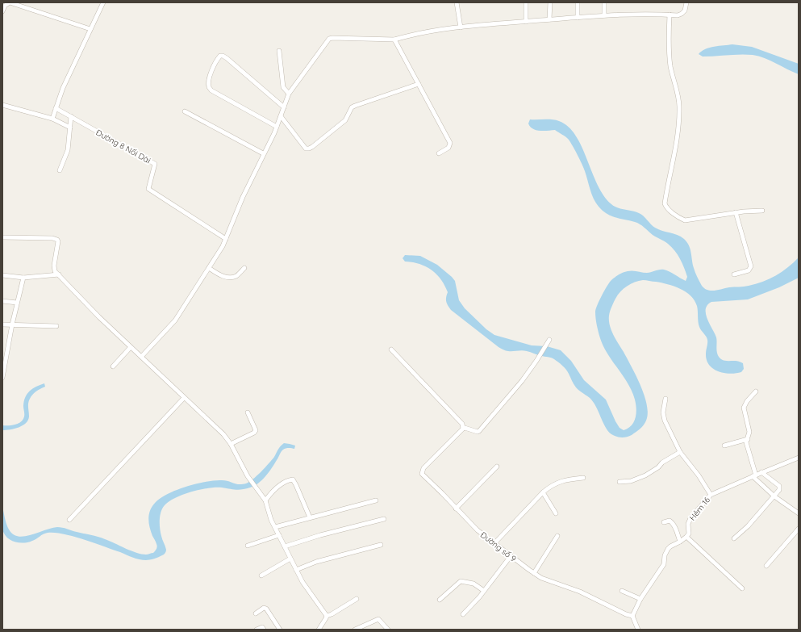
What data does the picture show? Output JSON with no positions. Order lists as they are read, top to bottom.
{
  "streets": {
    "street": ["Đường 8 Nối Dài", "Hẻm 16", "Đường số 9"]
  }
}
